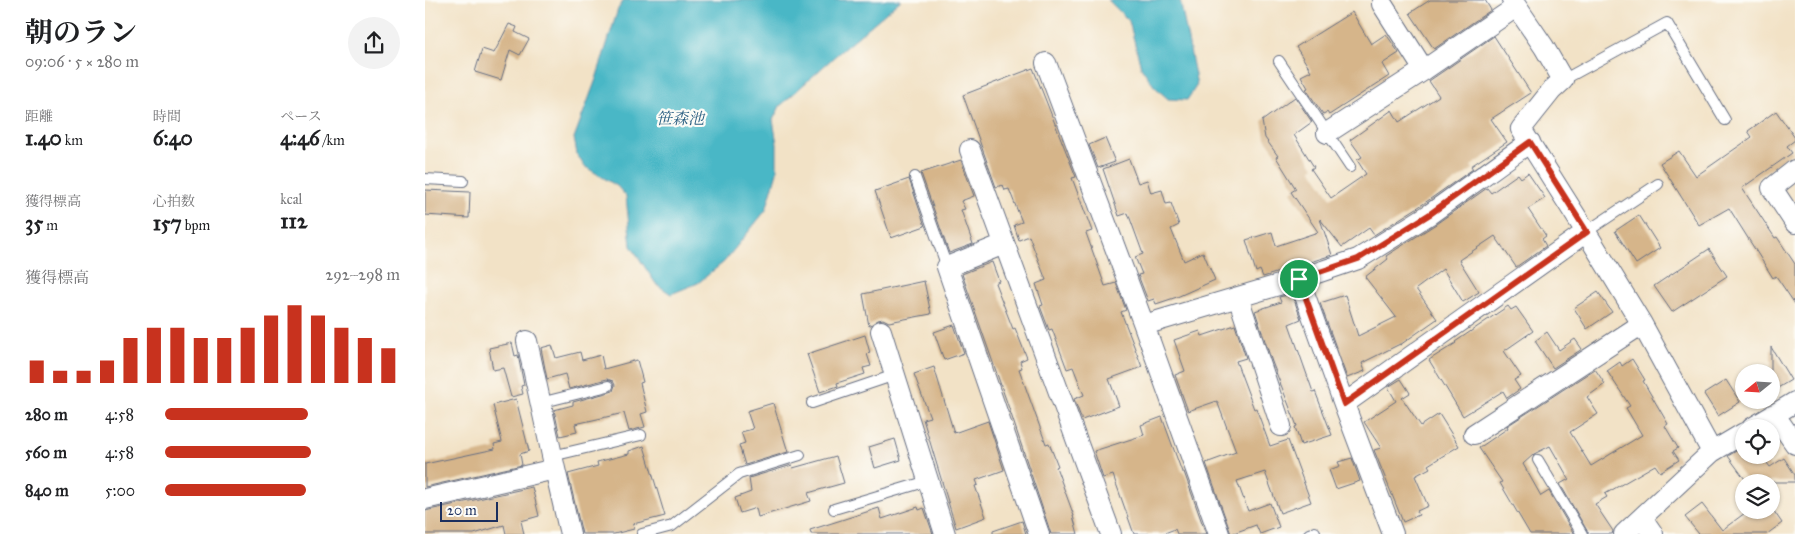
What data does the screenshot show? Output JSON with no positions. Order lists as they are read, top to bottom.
{
  "water": ["笹森池"],
  "scale_bar": "20 m",
  "north": "left",
  "page": {
    "heading": ["朝のラン", "09:06 · 5 × 280 m"],
    "stats": [
      ["距離", "1.40 km"],
      ["時間", "6:40"],
      ["ペース", "4:46 /km"],
      ["獲得標高", "35 m"],
      ["心拍数", "157 bpm"],
      ["kcal", "112"]
    ],
    "chart": ["獲得標高", "292–298 m"],
    "list": [
      {
        "name": "280 m",
        "note": "4:58"
      },
      {
        "name": "560 m",
        "note": "4:58"
      },
      {
        "name": "840 m",
        "note": "5:00"
      }
    ],
    "scale": "20 m"
  }
}
